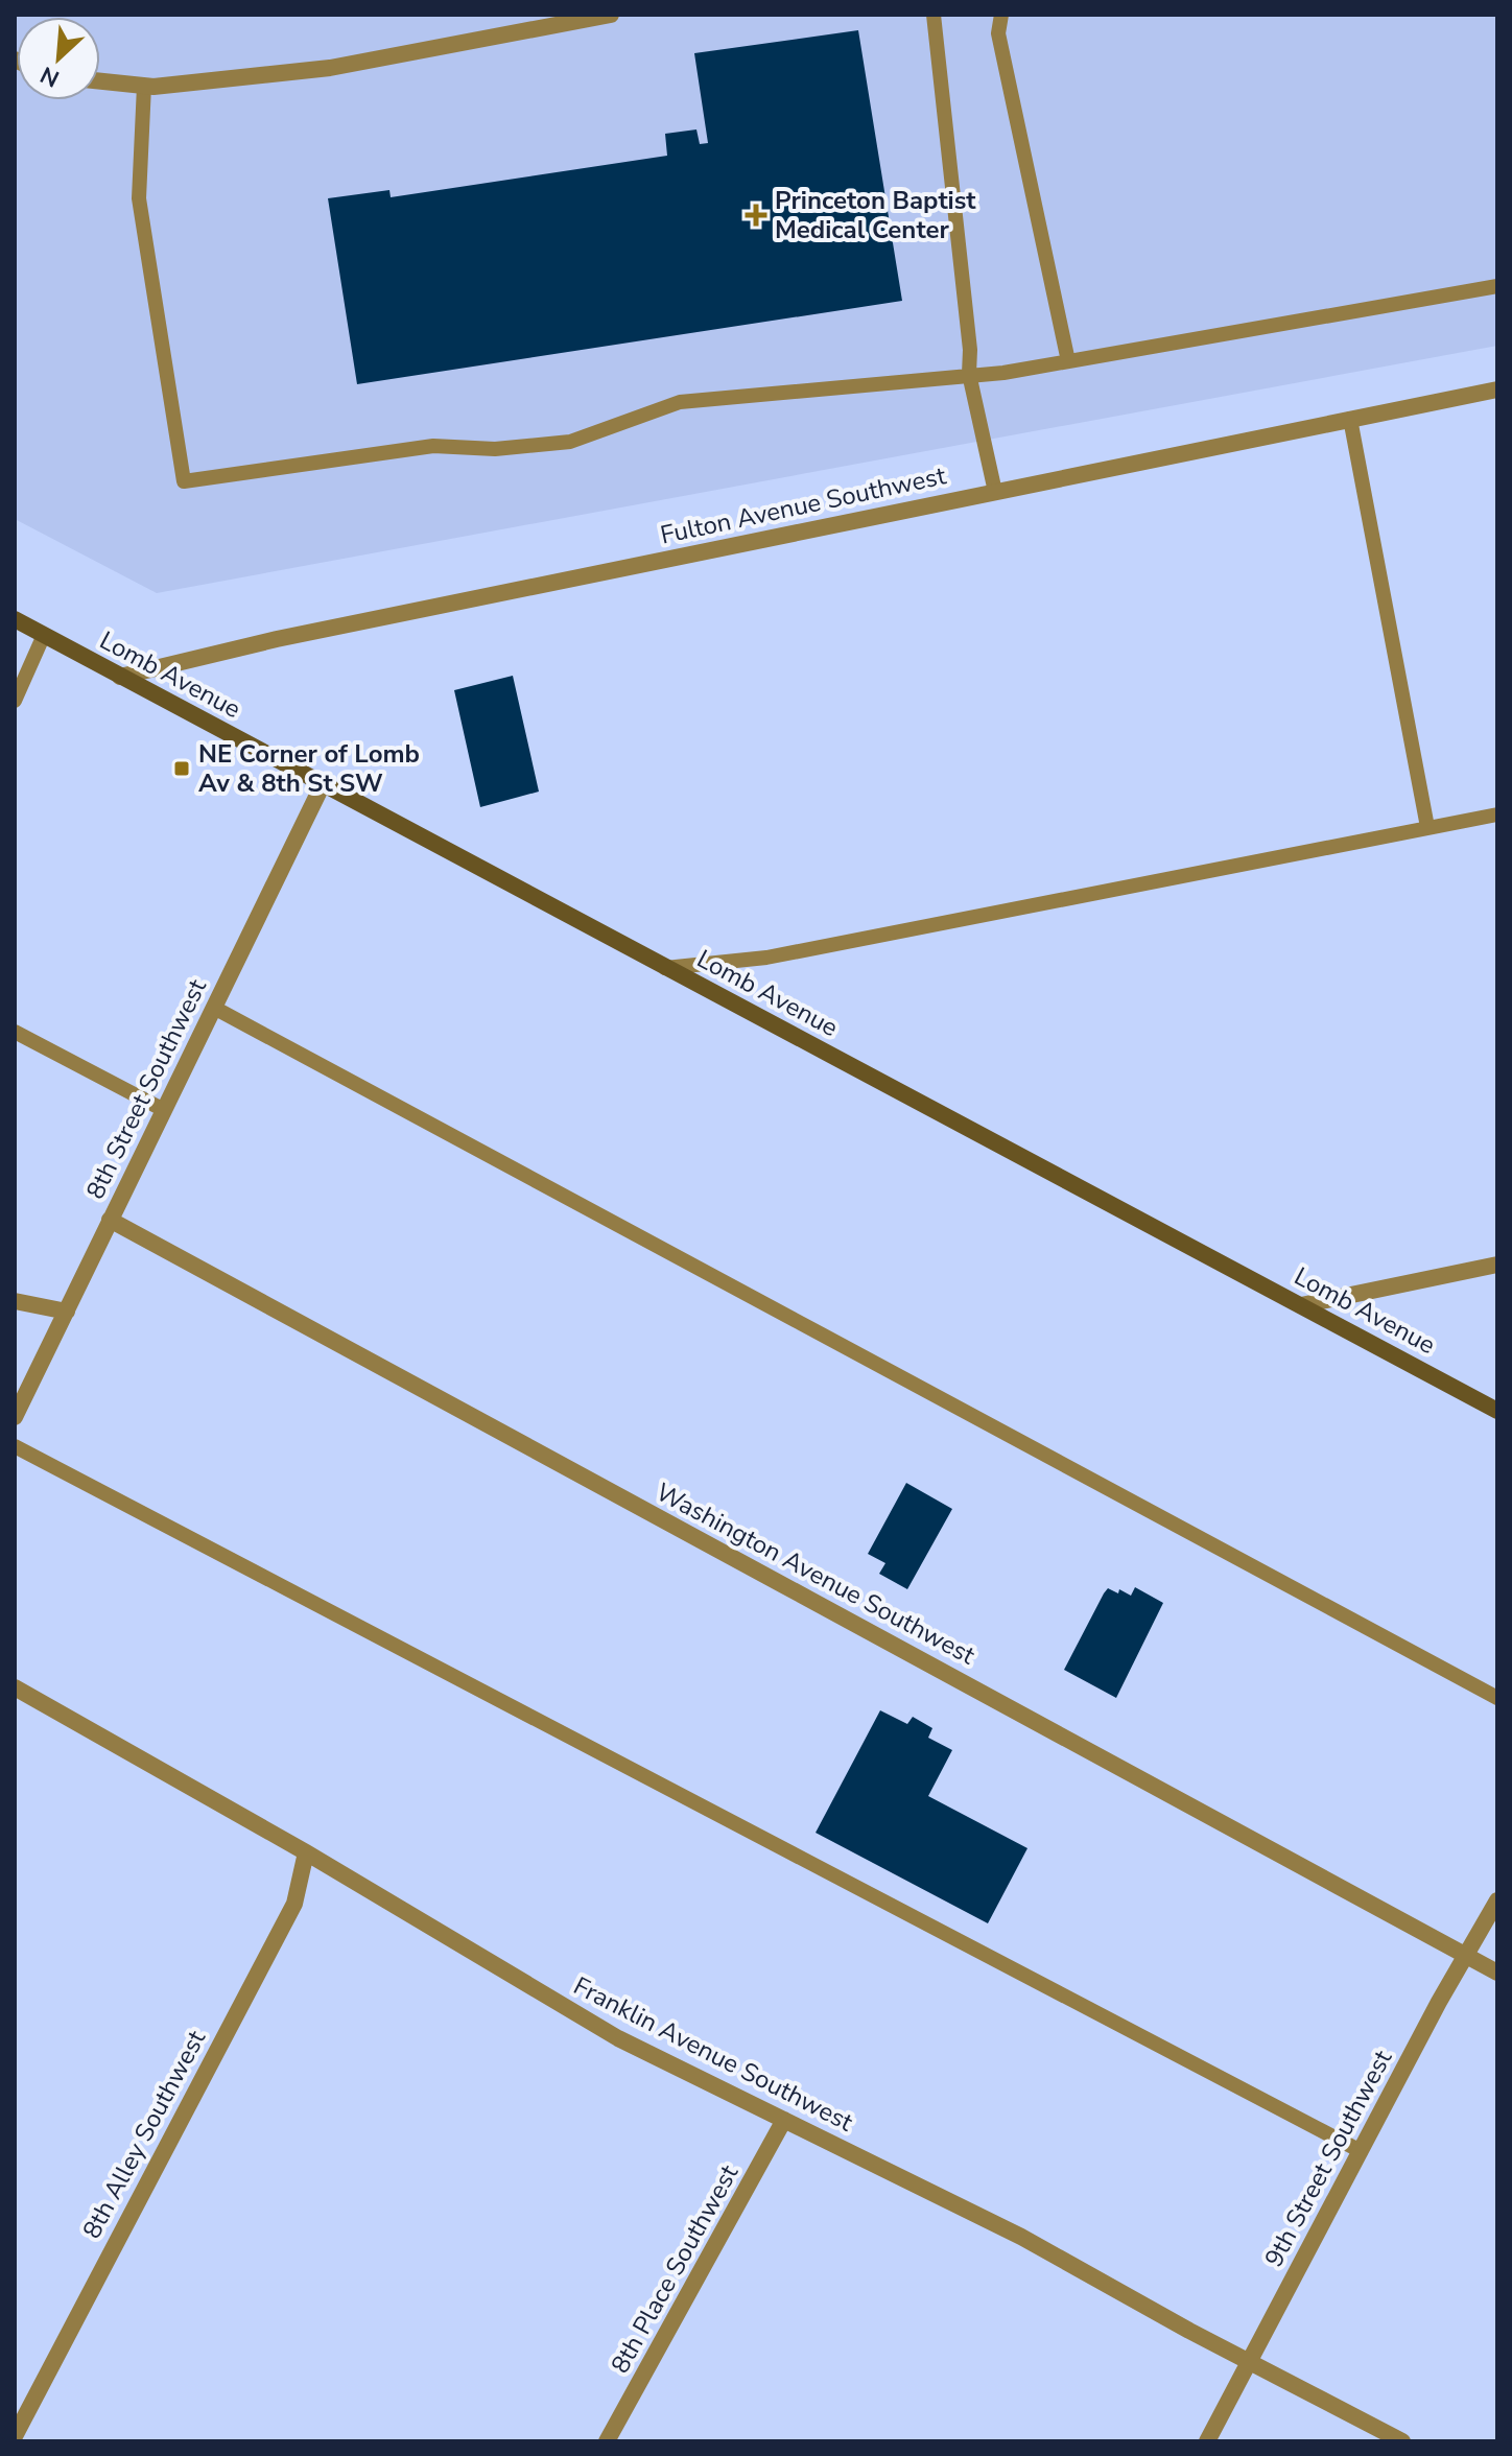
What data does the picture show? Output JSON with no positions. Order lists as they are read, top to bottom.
{
  "streets": {
    "main road": ["Lomb Avenue"],
    "street": [
      "Fulton Avenue Southwest",
      "8th Street Southwest",
      "Washington Avenue Southwest",
      "Franklin Avenue Southwest",
      "8th Alley Southwest",
      "9th Street Southwest",
      "8th Place Southwest"
    ]
  },
  "crossings": [
    ["Fulton Avenue Southwest", "Lomb Avenue"],
    ["Lomb Avenue", "8th Street Southwest"],
    ["8th Street Southwest", "Washington Avenue Southwest"],
    ["Washington Avenue Southwest", "9th Street Southwest"],
    ["Franklin Avenue Southwest", "8th Alley Southwest"],
    ["Franklin Avenue Southwest", "9th Street Southwest"],
    ["Franklin Avenue Southwest", "8th Place Southwest"]
  ],
  "places": {
    "health": ["Princeton Baptist Medical Center"],
    "transit": ["NE Corner of Lomb Av & 8th St SW"]
  },
  "north": "bottom left"
}
